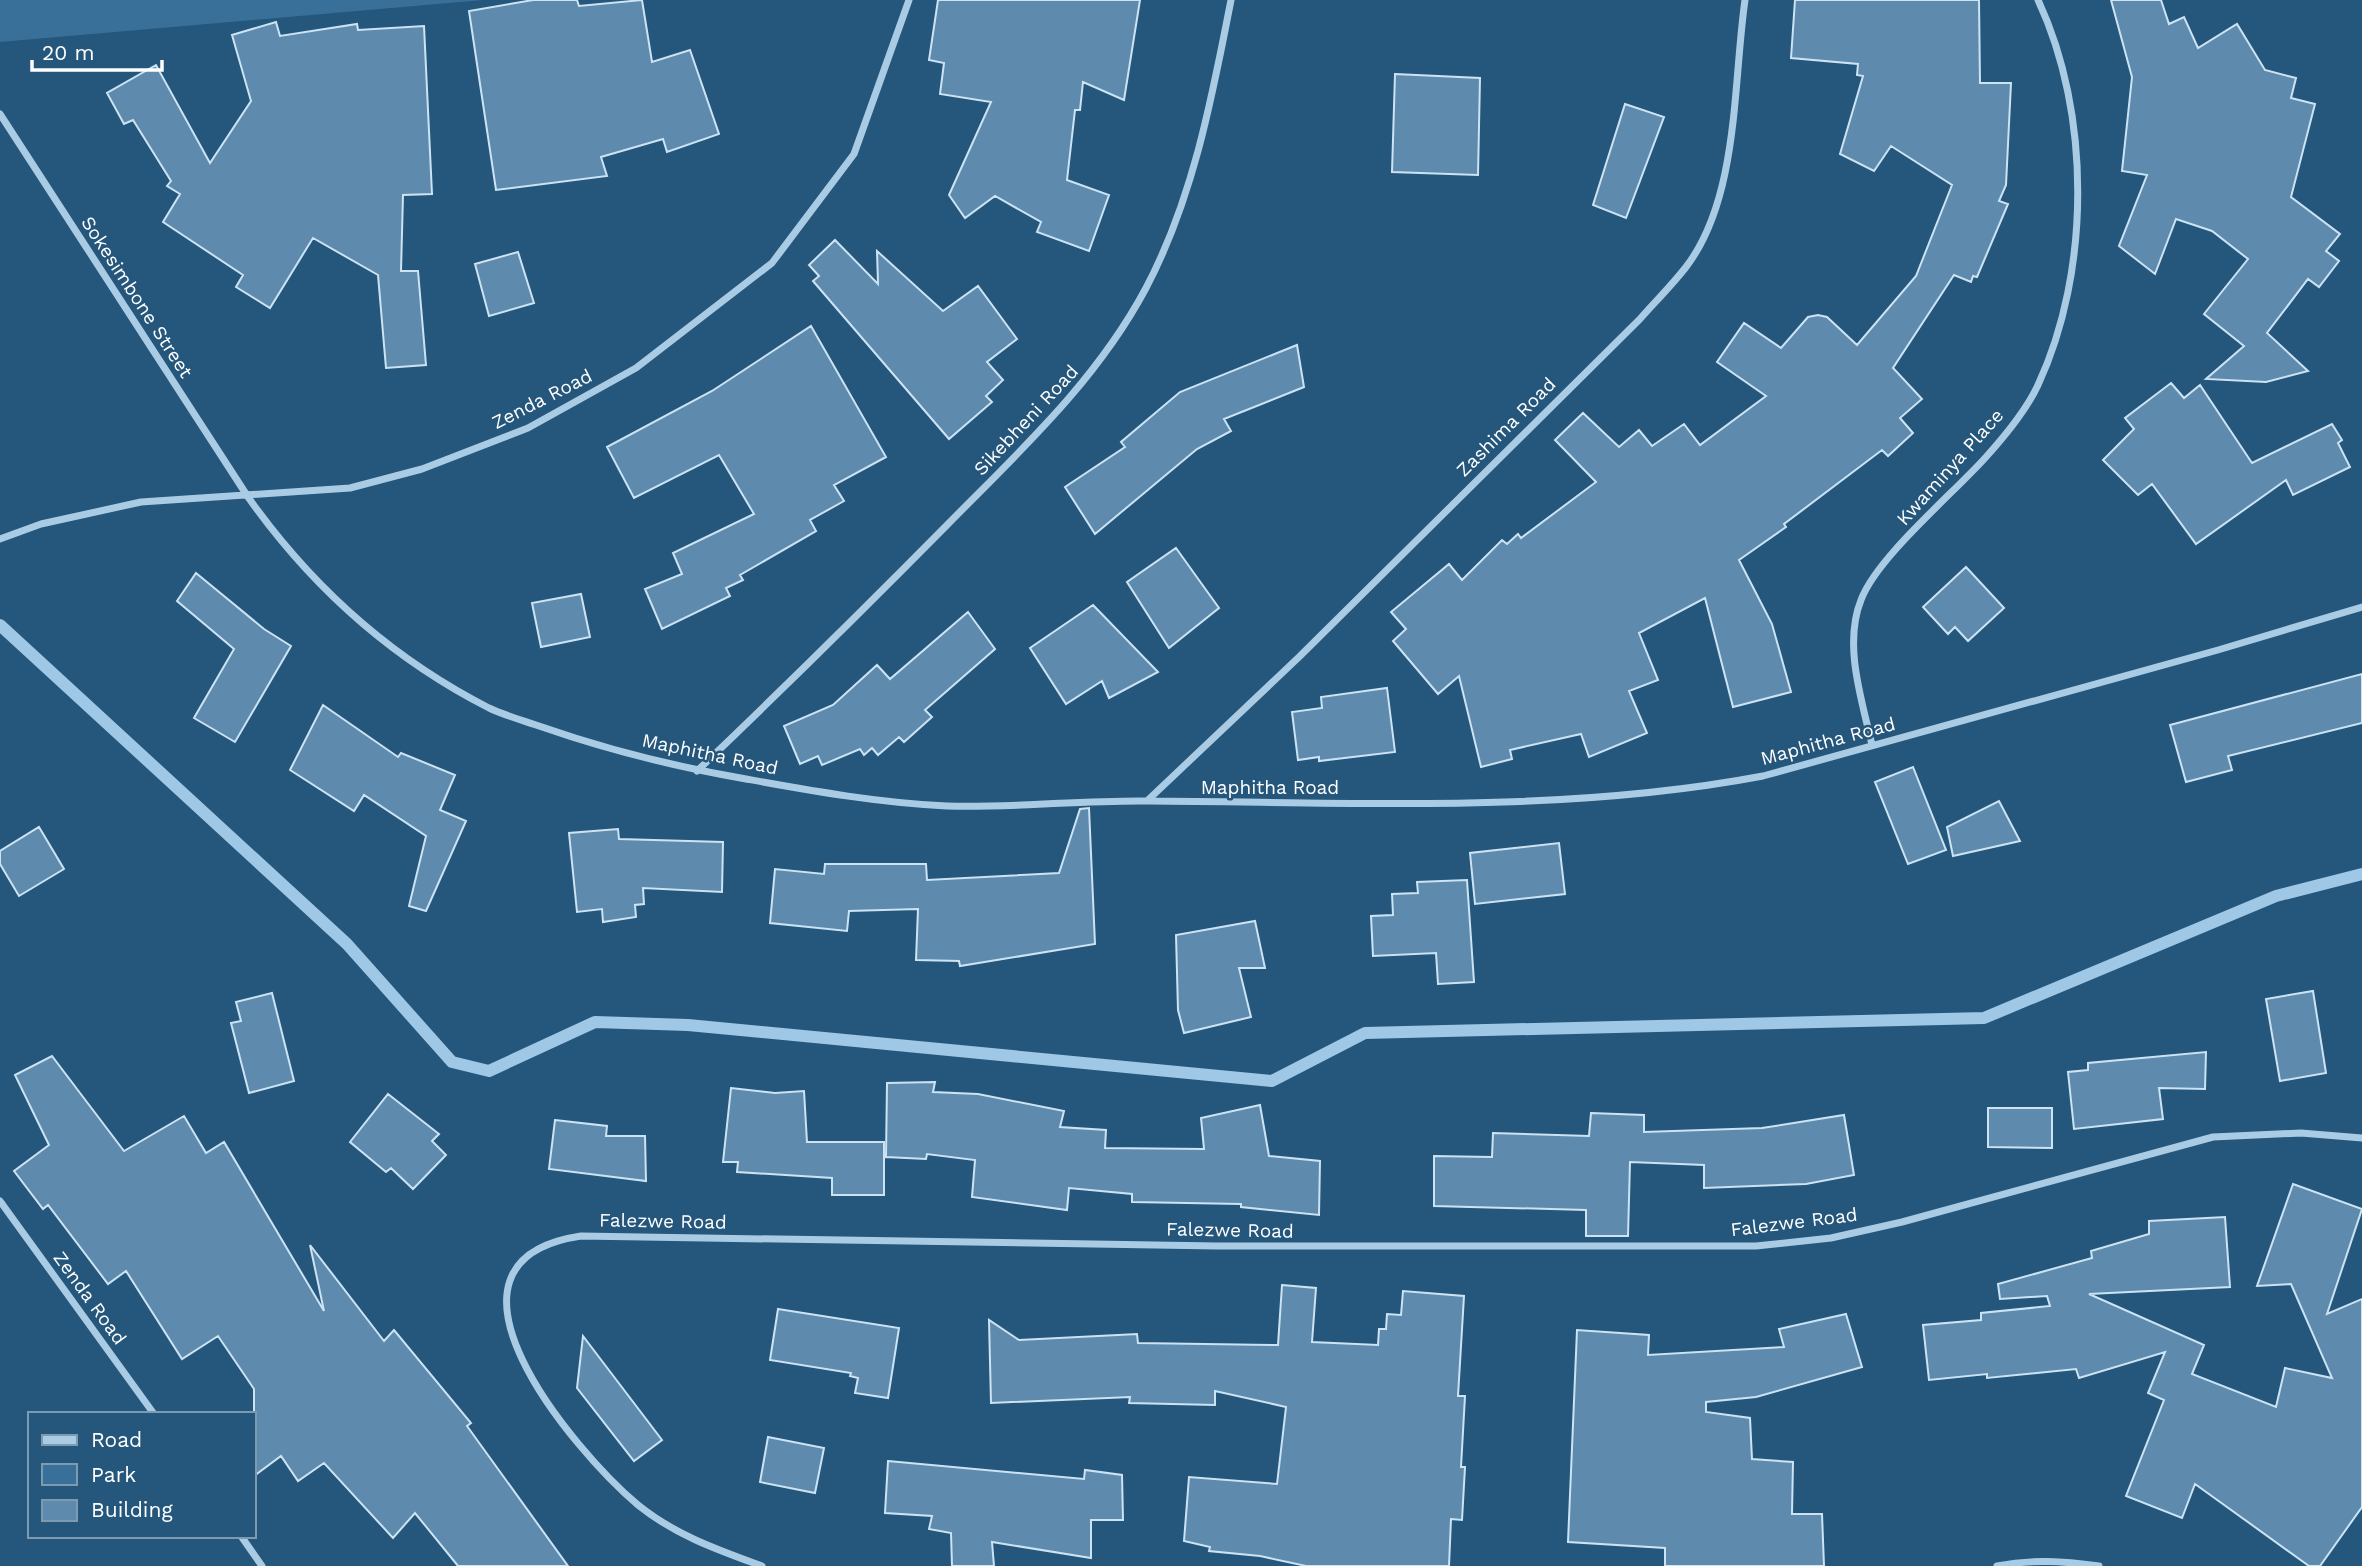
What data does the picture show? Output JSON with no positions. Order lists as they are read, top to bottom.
{
  "streets": {
    "street": [
      "Sokesimbone Street",
      "Zenda Road",
      "Sikebheni Road",
      "Zashima Road",
      "Kwaminya Place",
      "Maphitha Road",
      "Falezwe Road"
    ]
  },
  "crossings": [
    ["Sokesimbone Street", "Zenda Road"],
    ["Sokesimbone Street", "Maphitha Road"],
    ["Zenda Road", "Maphitha Road"],
    ["Sikebheni Road", "Maphitha Road"],
    ["Zashima Road", "Maphitha Road"],
    ["Kwaminya Place", "Maphitha Road"]
  ],
  "legend": ["Road", "Park", "Building"],
  "scale_bar": "20 m"
}
